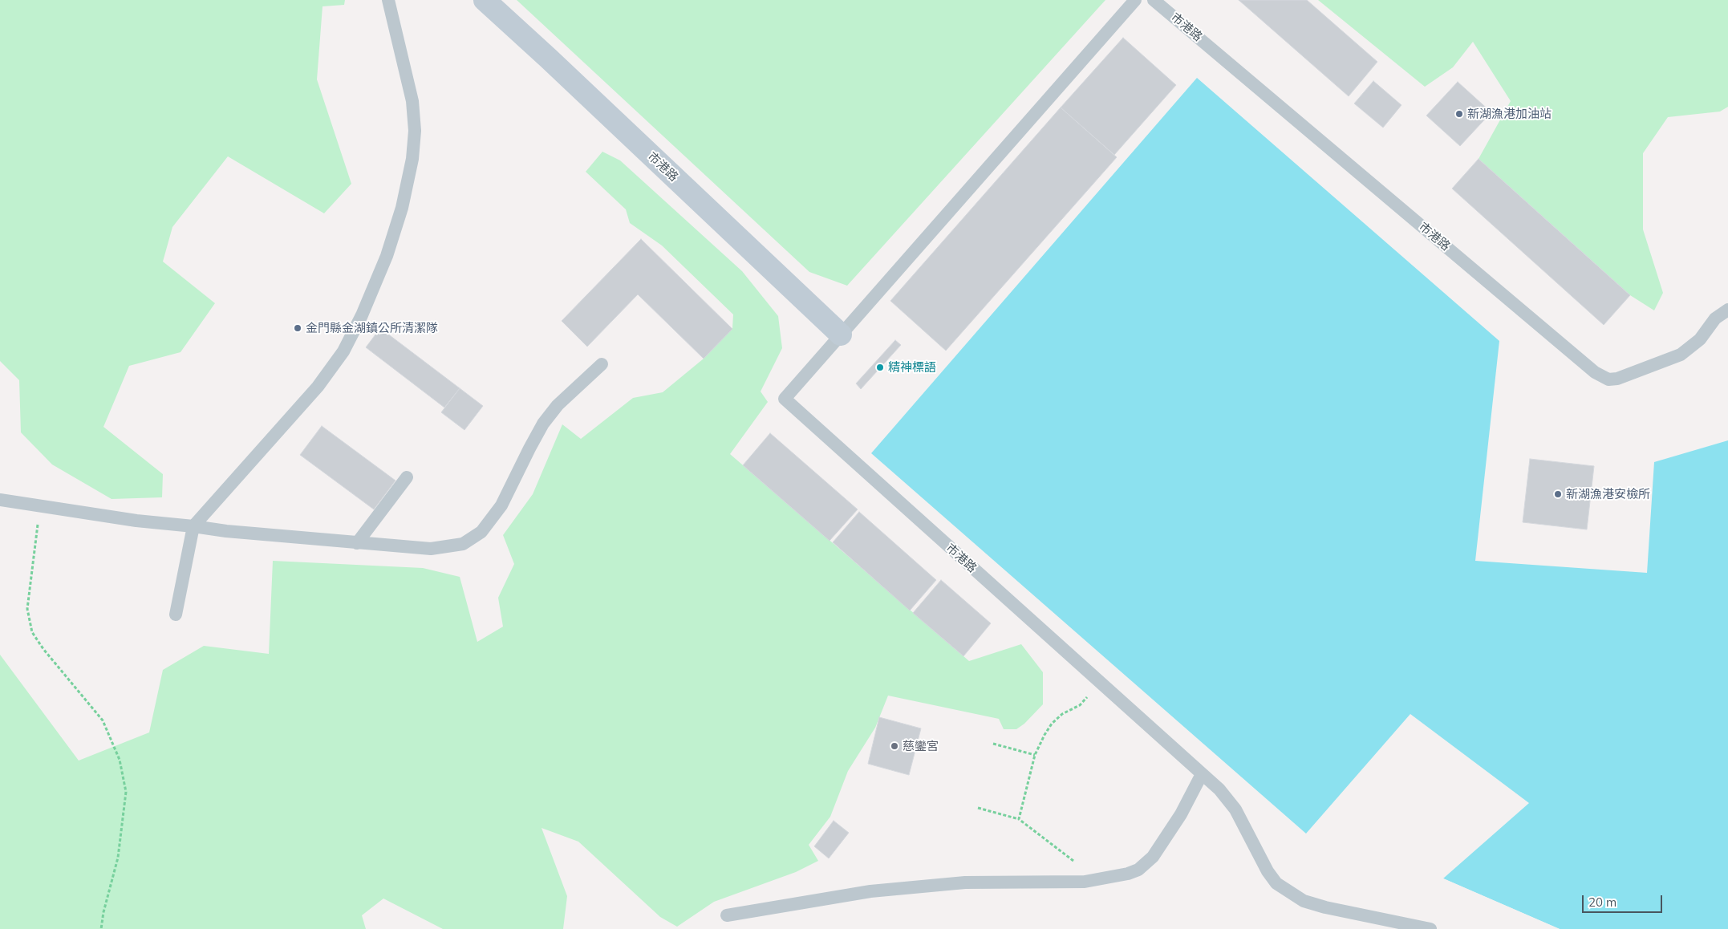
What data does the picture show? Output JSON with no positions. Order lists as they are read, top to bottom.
{
  "streets": {
    "street": ["市港路"]
  },
  "places": [
    "新湖漁港加油站",
    "金門縣金湖鎮公所清潔隊",
    "精神標語",
    "新湖漁港安檢所",
    "慈鑾宮"
  ],
  "scale_bar": "20 m"
}
